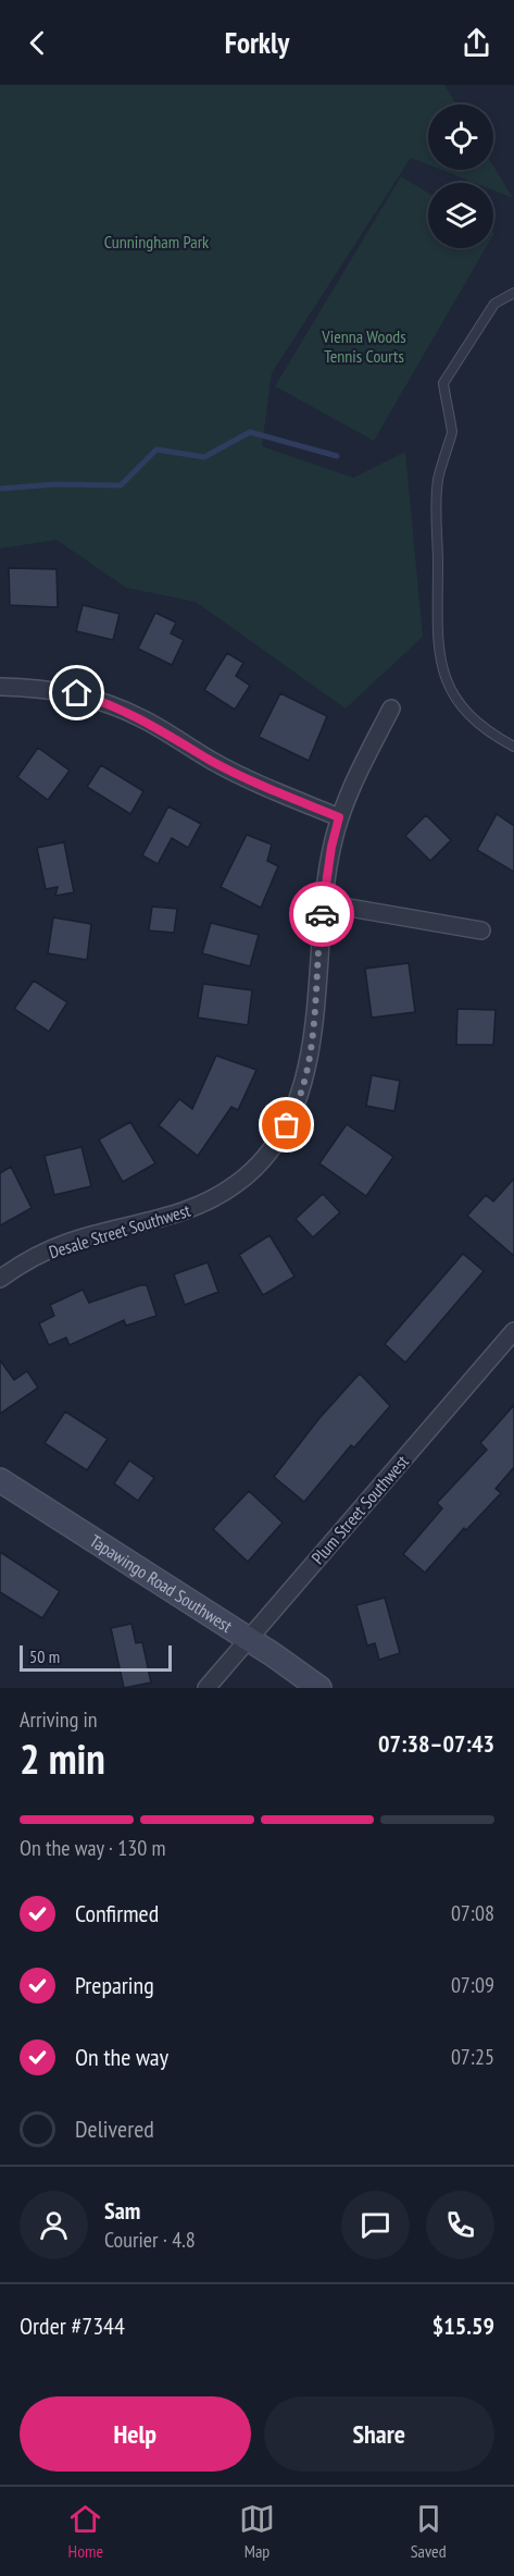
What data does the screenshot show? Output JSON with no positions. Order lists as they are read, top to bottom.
{
  "streets": {
    "street": ["Desale Street Southwest", "Plum Street Southwest", "Tapawingo Road Southwest"]
  },
  "crossings": [
    ["Plum Street Southwest", "Tapawingo Road Southwest"]
  ],
  "parks": ["Cunningham Park", "Vienna Woods Tennis Courts"],
  "scale_bar": "50 m",
  "page": {
    "header": "Forkly",
    "scale": "50 m",
    "heading": ["2 min", "Arriving in", "07:38–07:43"],
    "panel": [
      "Sam",
      "Courier · 4.8",
      "Order #7344",
      "$15.59"
    ],
    "bar": "On the way · 130 m",
    "list": [
      ["Confirmed", "07:08"],
      ["Preparing", "07:09"],
      ["On the way", "07:25"],
      "Delivered"
    ],
    "buttons": ["Help", "Share"],
    "tabs": ["Home", "Map", "Saved"]
  }
}
